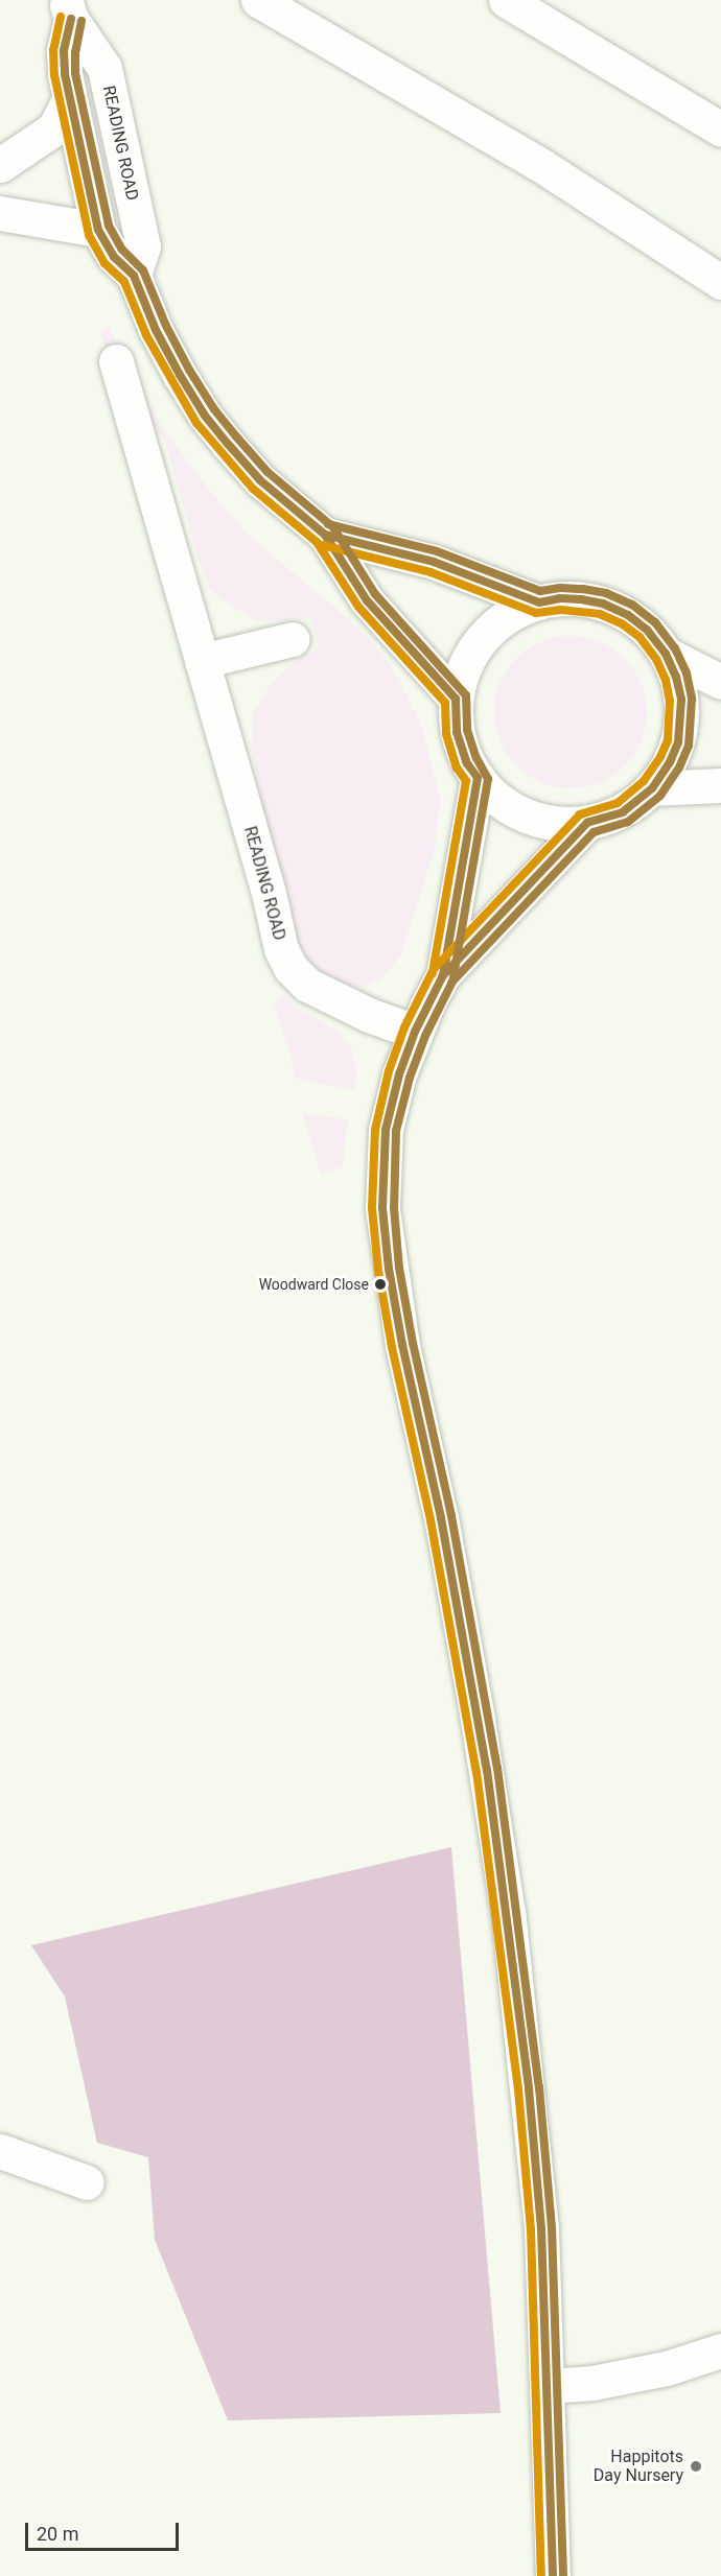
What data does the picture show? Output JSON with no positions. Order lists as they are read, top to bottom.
{
  "streets": {
    "main road": ["READING ROAD"]
  },
  "places": ["Woodward Close", "Happitots Day Nursery"],
  "scale_bar": "20 m"
}
